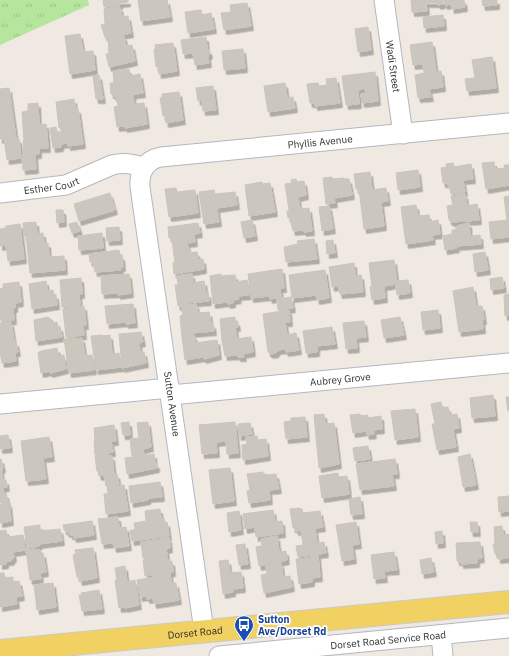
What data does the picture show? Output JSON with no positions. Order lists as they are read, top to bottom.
{
  "streets": {
    "main road": ["Dorset Road"],
    "street": [
      "Wadi Street",
      "Phyllis Avenue",
      "Esther Court",
      "Aubrey Grove",
      "Sutton Avenue",
      "Dorset Road Service Road"
    ]
  },
  "crossings": [
    ["Wadi Street", "Phyllis Avenue"],
    ["Phyllis Avenue", "Esther Court"],
    ["Phyllis Avenue", "Sutton Avenue"],
    ["Esther Court", "Sutton Avenue"],
    ["Aubrey Grove", "Sutton Avenue"],
    ["Sutton Avenue", "Dorset Road"]
  ],
  "places": {
    "bus stop": ["Sutton Ave/Dorset Rd"]
  }
}
